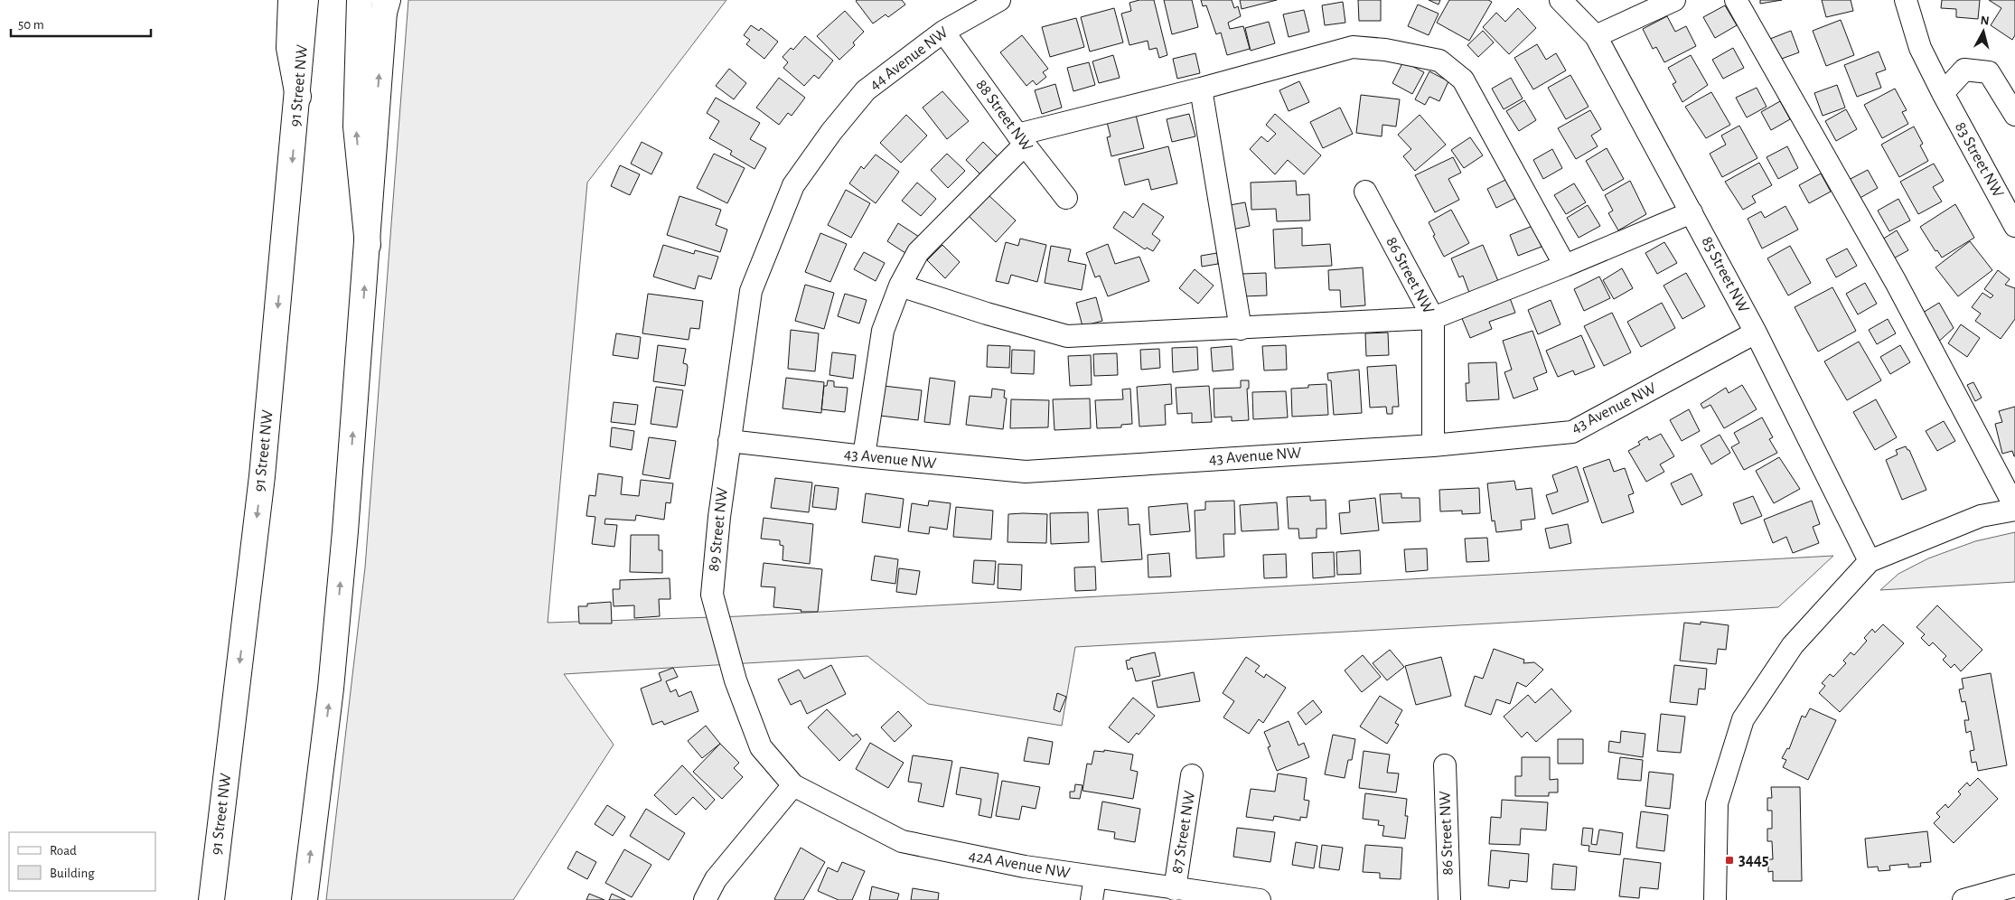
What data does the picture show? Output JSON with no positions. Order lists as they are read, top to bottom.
{
  "streets": {
    "main road": ["91 Street NW"],
    "street": [
      "44 Avenue NW",
      "88 Street NW",
      "83 Street NW",
      "85 Street NW",
      "86 Street NW",
      "43 Avenue NW",
      "89 Street NW",
      "87 Street NW",
      "42A Avenue NW"
    ]
  },
  "crossings": [
    ["44 Avenue NW", "88 Street NW"],
    ["44 Avenue NW", "89 Street NW"],
    ["85 Street NW", "43 Avenue NW"],
    ["86 Street NW", "43 Avenue NW"],
    ["43 Avenue NW", "89 Street NW"],
    ["89 Street NW", "42A Avenue NW"],
    ["87 Street NW", "42A Avenue NW"]
  ],
  "places": {
    "transit": ["3445"]
  },
  "legend": ["Road", "Building"],
  "scale_bar": "50 m",
  "north": "top"
}
